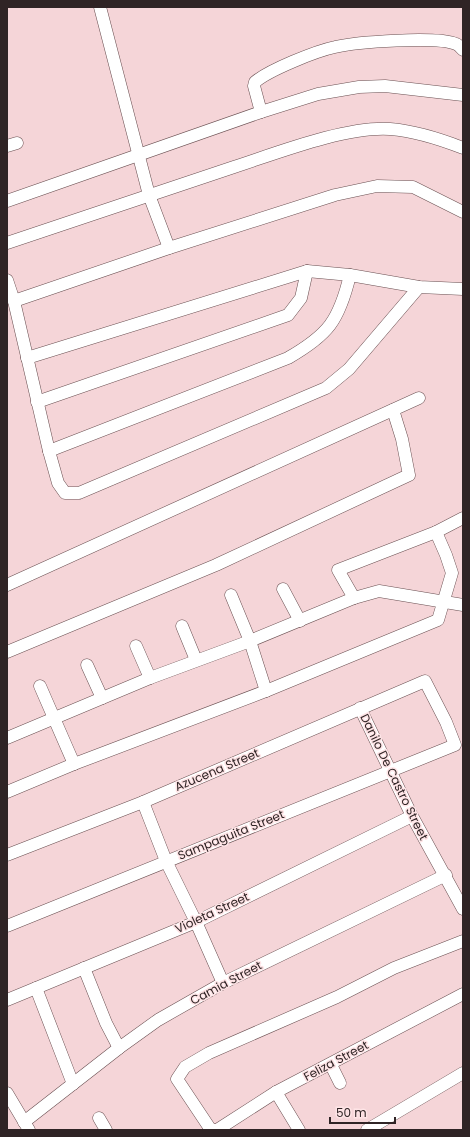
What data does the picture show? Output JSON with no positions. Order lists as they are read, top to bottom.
{
  "streets": {
    "street": [
      "Azucena Street",
      "Danilo De Castro Street",
      "Sampaguita Street",
      "Violeta Street",
      "Camia Street",
      "Feliza Street"
    ]
  },
  "crossings": [
    ["Azucena Street", "Danilo De Castro Street"],
    ["Azucena Street", "Sampaguita Street"],
    ["Danilo De Castro Street", "Sampaguita Street"],
    ["Danilo De Castro Street", "Violeta Street"],
    ["Danilo De Castro Street", "Camia Street"]
  ],
  "scale_bar": "50 m"
}
